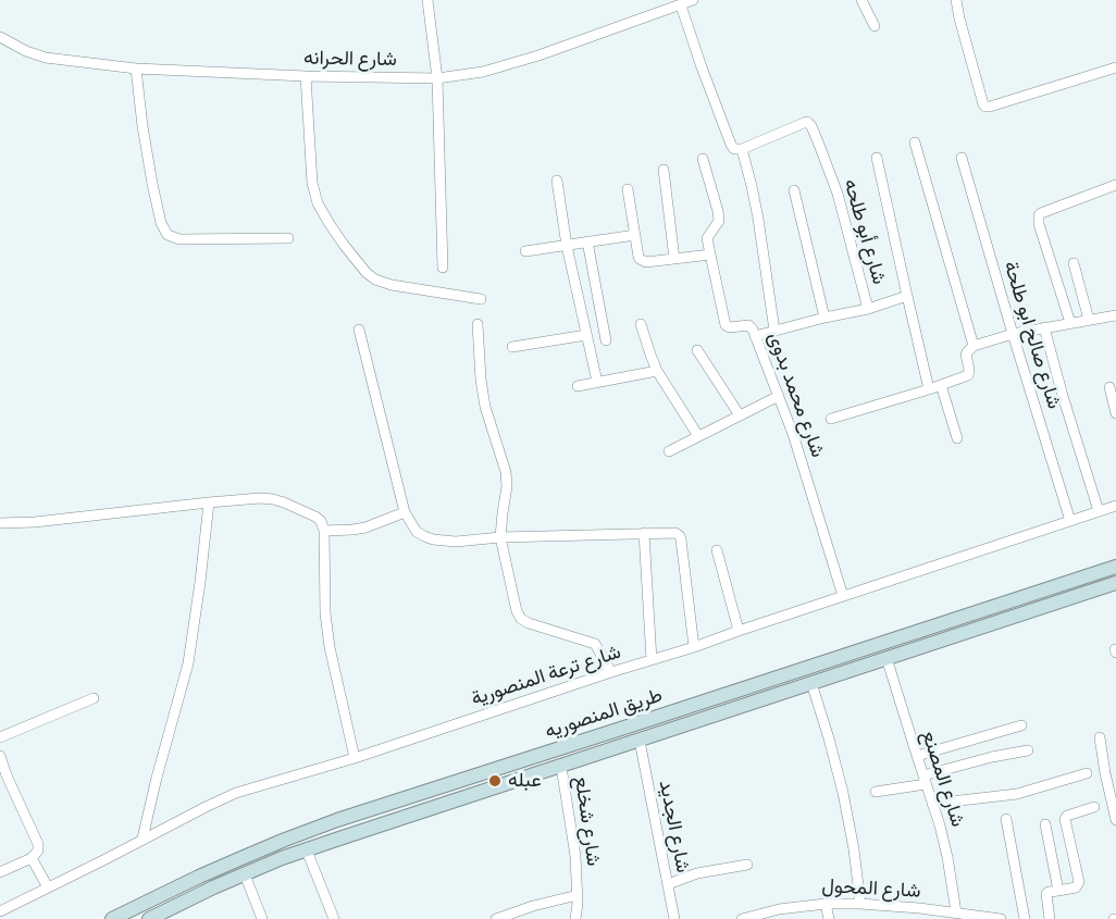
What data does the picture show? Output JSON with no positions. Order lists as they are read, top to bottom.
{
  "streets": {
    "main road": ["طريق المنصوريه"],
    "street": [
      "شارع الحرانه",
      "شارع أبو طلحه",
      "شارع صالح ابو طلحة",
      "شارع محمد بدوى",
      "شارع ترعة المنصورية",
      "شارع المصنع",
      "شارع شخلع",
      "شارع الجديد",
      "شارع المحول"
    ]
  },
  "crossings": [
    ["شارع صالح ابو طلحة", "شارع ترعة المنصورية"],
    ["شارع محمد بدوى", "شارع ترعة المنصورية"],
    ["طريق المنصوريه", "شارع المصنع"],
    ["طريق المنصوريه", "شارع شخلع"],
    ["طريق المنصوريه", "شارع الجديد"],
    ["شارع المصنع", "شارع المحول"]
  ],
  "places": ["عبله"]
}
